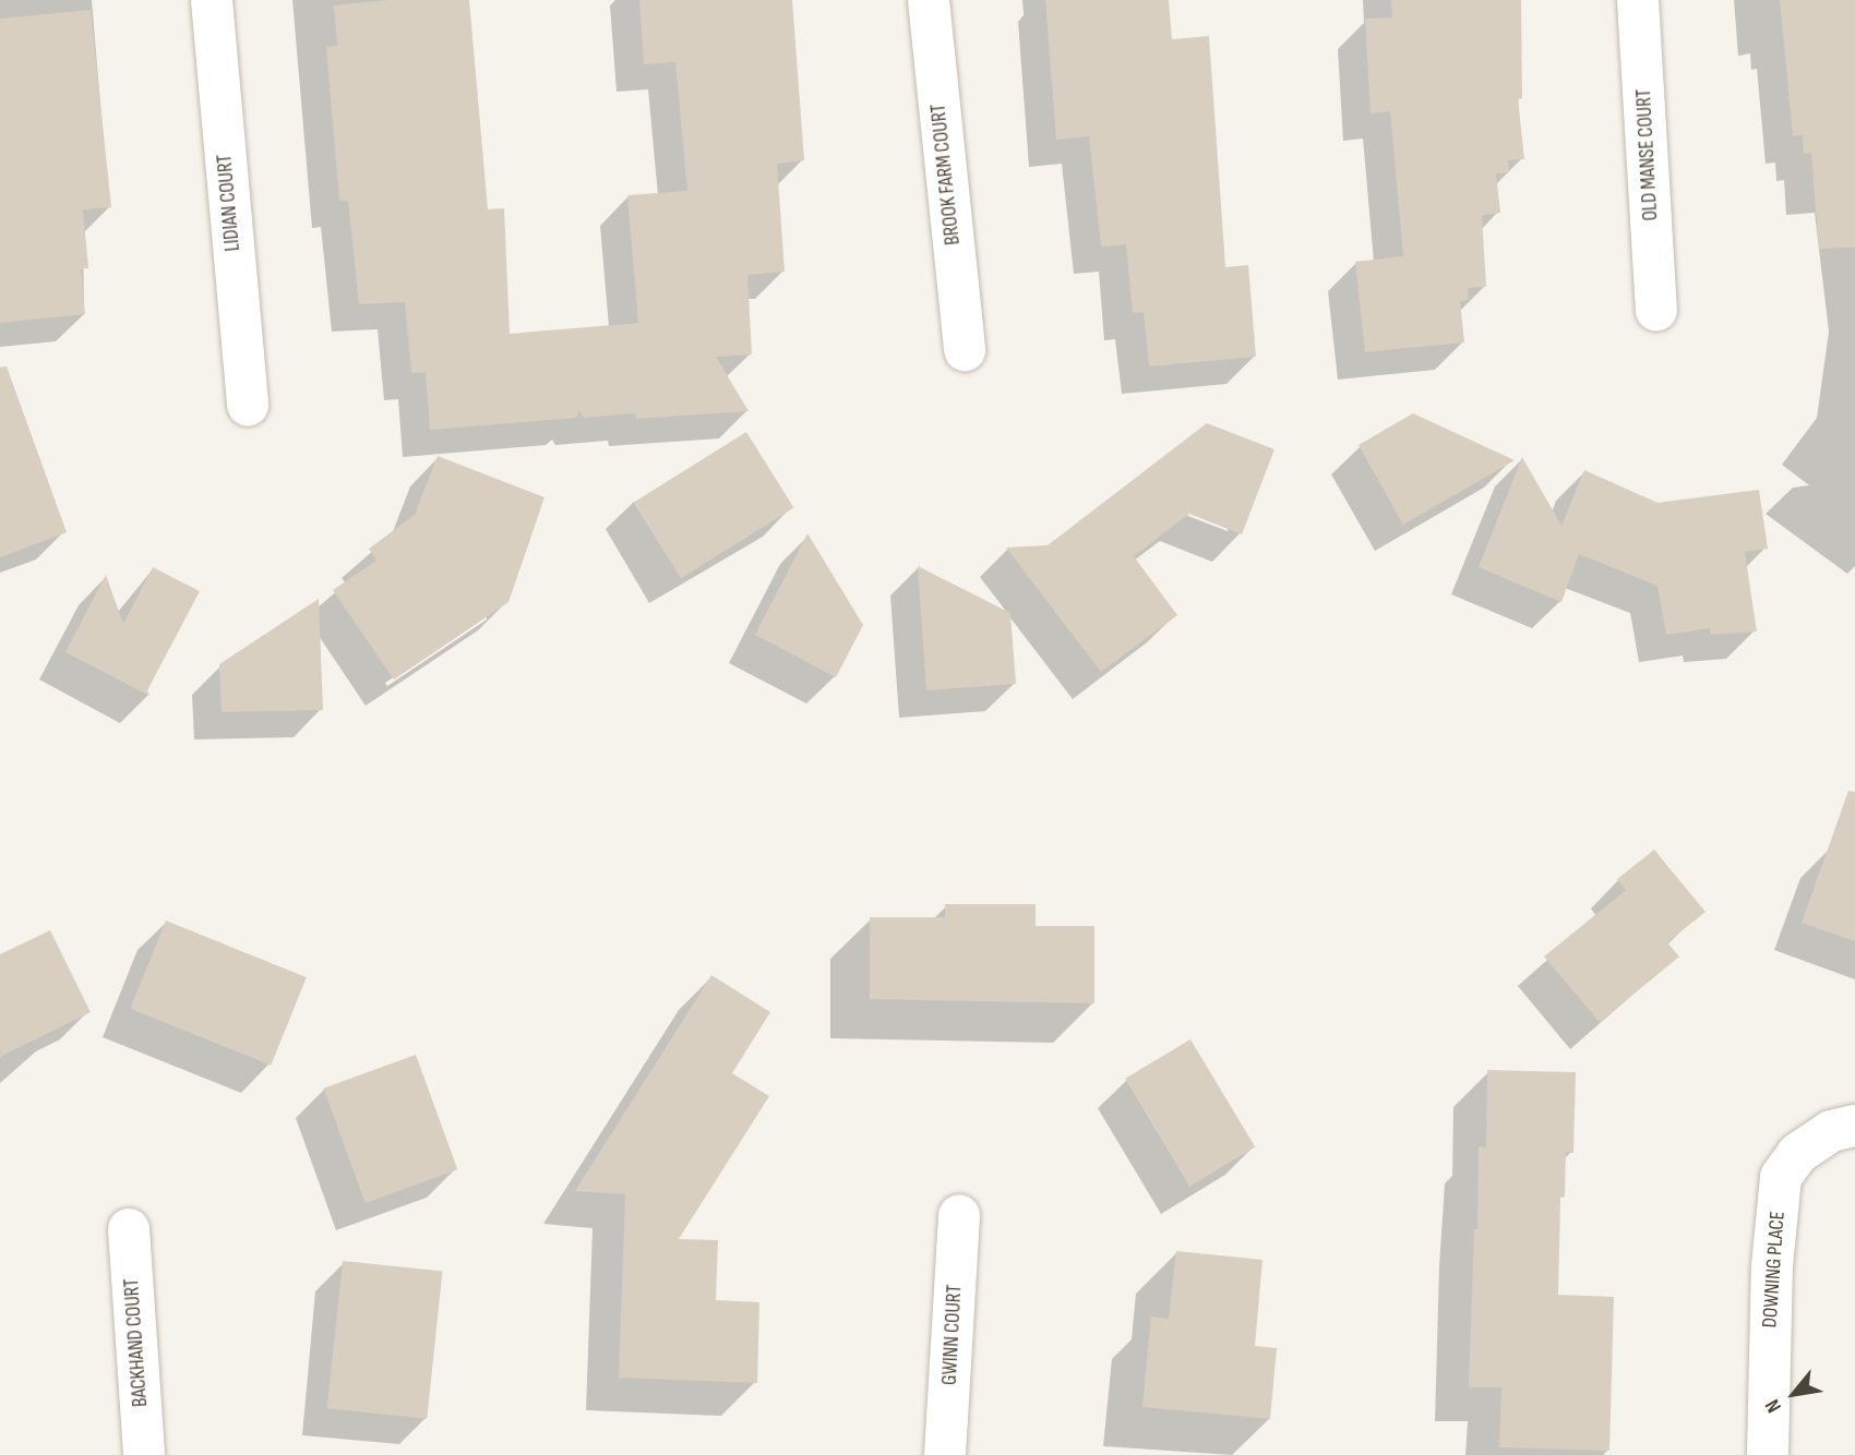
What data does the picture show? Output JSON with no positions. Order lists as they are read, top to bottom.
{
  "streets": {
    "street": [
      "OLD MANSE COURT",
      "BROOK FARM COURT",
      "LIDIAN COURT",
      "DOWNING PLACE",
      "GWINN COURT",
      "BACKHAND COURT"
    ]
  },
  "north": "bottom left"
}
